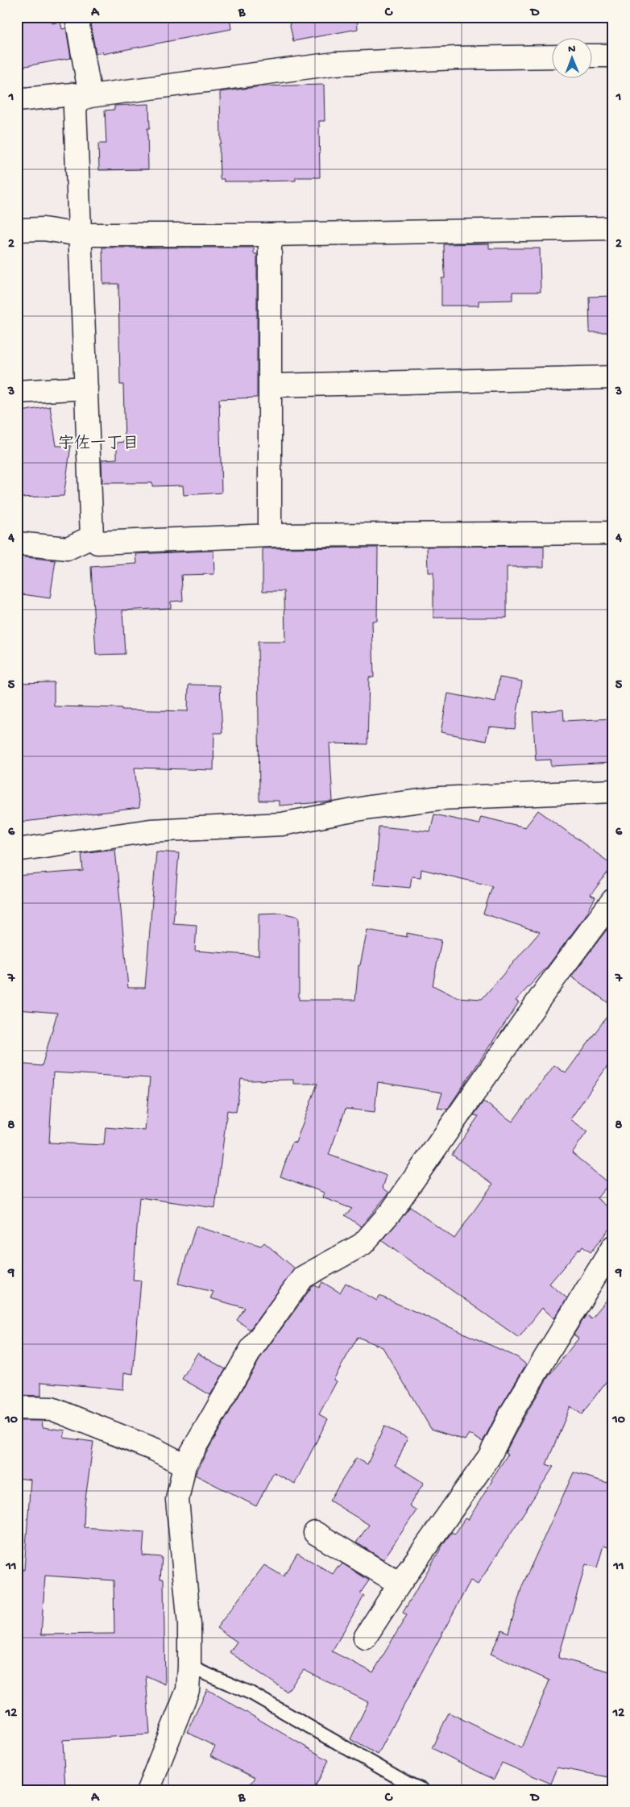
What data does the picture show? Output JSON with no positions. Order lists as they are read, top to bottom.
{
  "districts": ["宇佐一丁目"],
  "north": "top",
  "grid": {
    "columns": [
      "A",
      "B",
      "C",
      "D"
    ],
    "rows": [
      "1",
      "2",
      "3",
      "4",
      "5",
      "6",
      "7",
      "8",
      "9",
      "10",
      "11",
      "12"
    ]
  }
}
